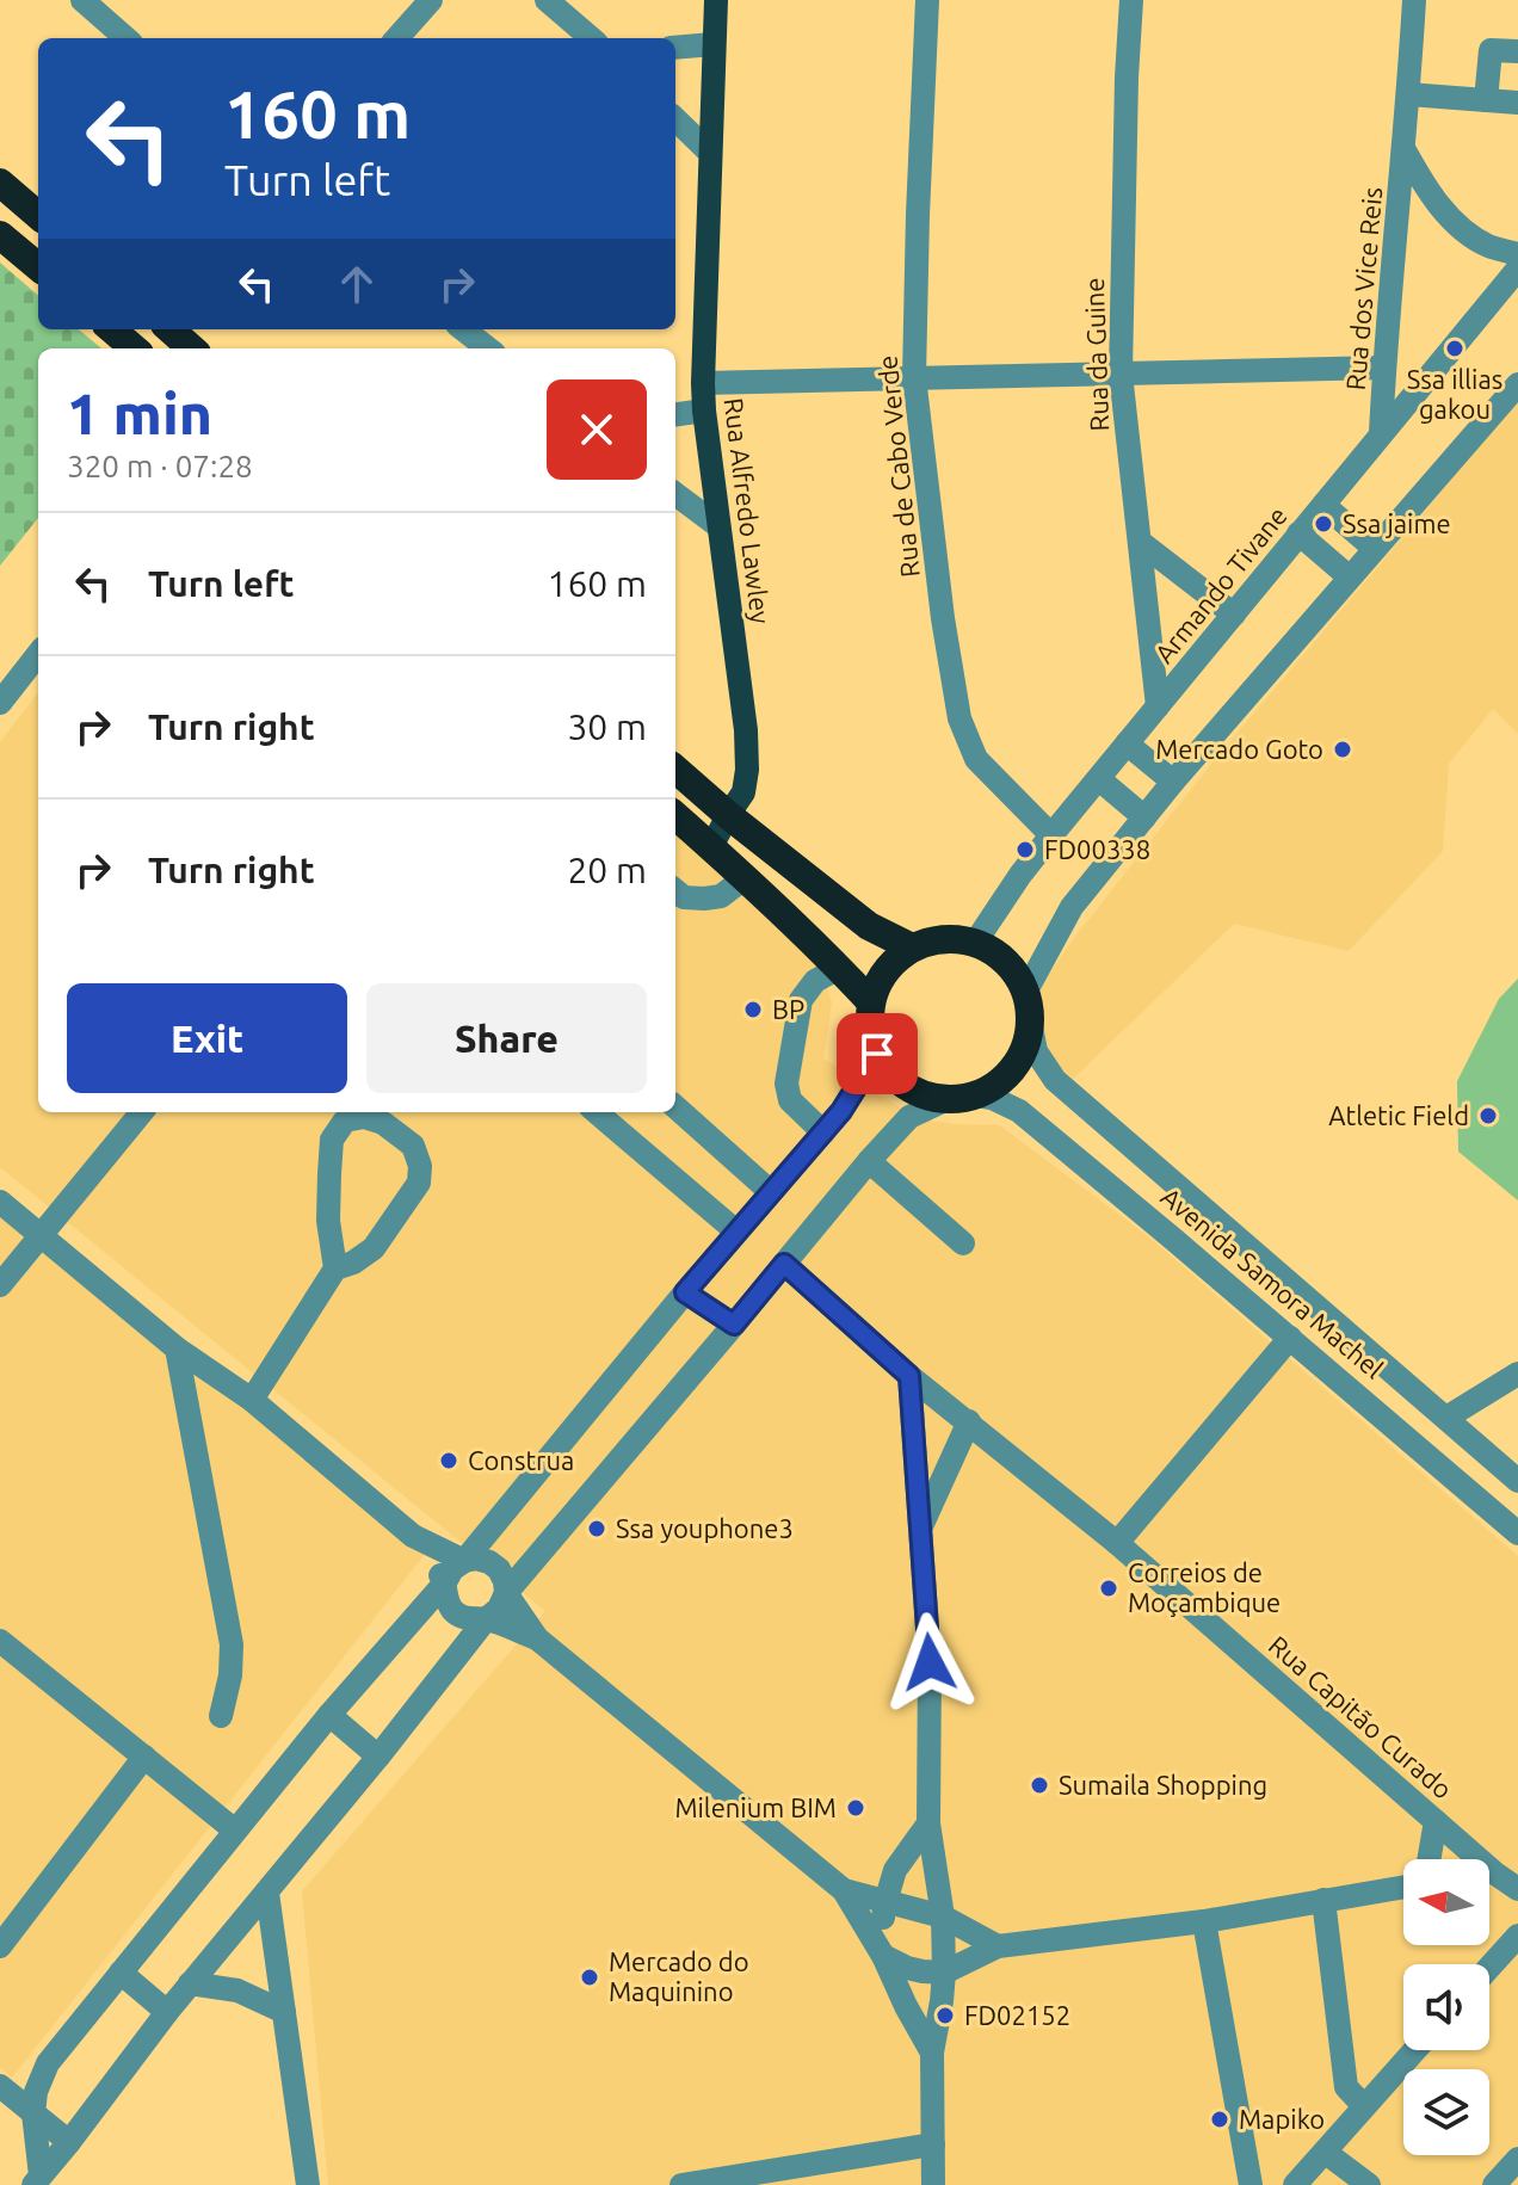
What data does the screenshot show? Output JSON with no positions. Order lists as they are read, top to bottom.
{
  "streets": {
    "main road": ["Rua Alfredo Lawley"],
    "street": [
      "Rua dos Vice Reis",
      "Rua da Guine",
      "Rua de Cabo Verde",
      "Armando Tivane",
      "Avenida Samora Machel",
      "Rua Capitão Curado"
    ]
  },
  "crossings": [
    ["Rua dos Vice Reis", "Armando Tivane"],
    ["Rua da Guine", "Armando Tivane"],
    ["Rua de Cabo Verde", "Armando Tivane"],
    ["Armando Tivane", "Avenida Samora Machel"]
  ],
  "places": [
    "Ssa illias gakou",
    "Ssa jaime",
    "Mercado Goto",
    "FD00338",
    "BP",
    "Atletic Field",
    "Construa",
    "Ssa youphone3",
    "Correios de Moçambique",
    "Sumaila Shopping",
    "Milenium BIM",
    "Mercado do Maquinino",
    "FD02152",
    "Mapiko"
  ],
  "north": "left",
  "page": {
    "turn": ["160 m", "Turn left"],
    "heading": ["1 min", "320 m · 07:28"],
    "list": [
      {
        "name": "Turn left",
        "value": "160 m"
      },
      {
        "name": "Turn right",
        "value": "30 m"
      },
      {
        "name": "Turn right",
        "value": "20 m"
      }
    ],
    "buttons": ["Exit", "Share"]
  }
}
